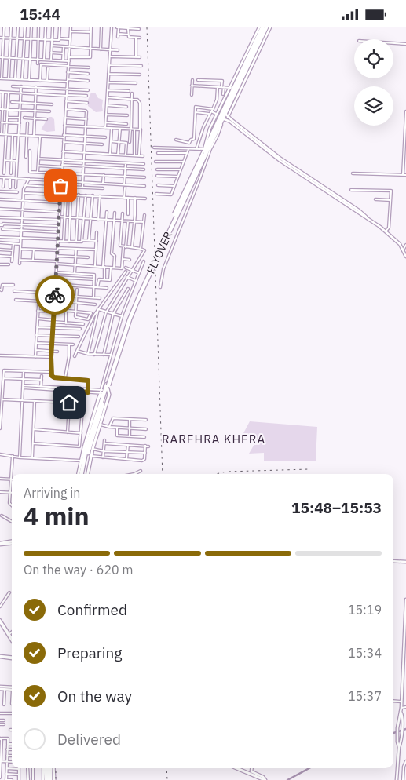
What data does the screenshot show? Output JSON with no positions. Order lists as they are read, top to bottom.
{
  "streets": {
    "highway": ["FLYOVER"]
  },
  "districts": ["RAREHRA KHERA"],
  "page": {
    "status": "15:44",
    "heading": ["4 min", "Arriving in", "15:48–15:53"],
    "bar": "On the way · 620 m",
    "list": [
      ["Confirmed", "15:19"],
      ["Preparing", "15:34"],
      ["On the way", "15:37"],
      "Delivered"
    ]
  }
}
